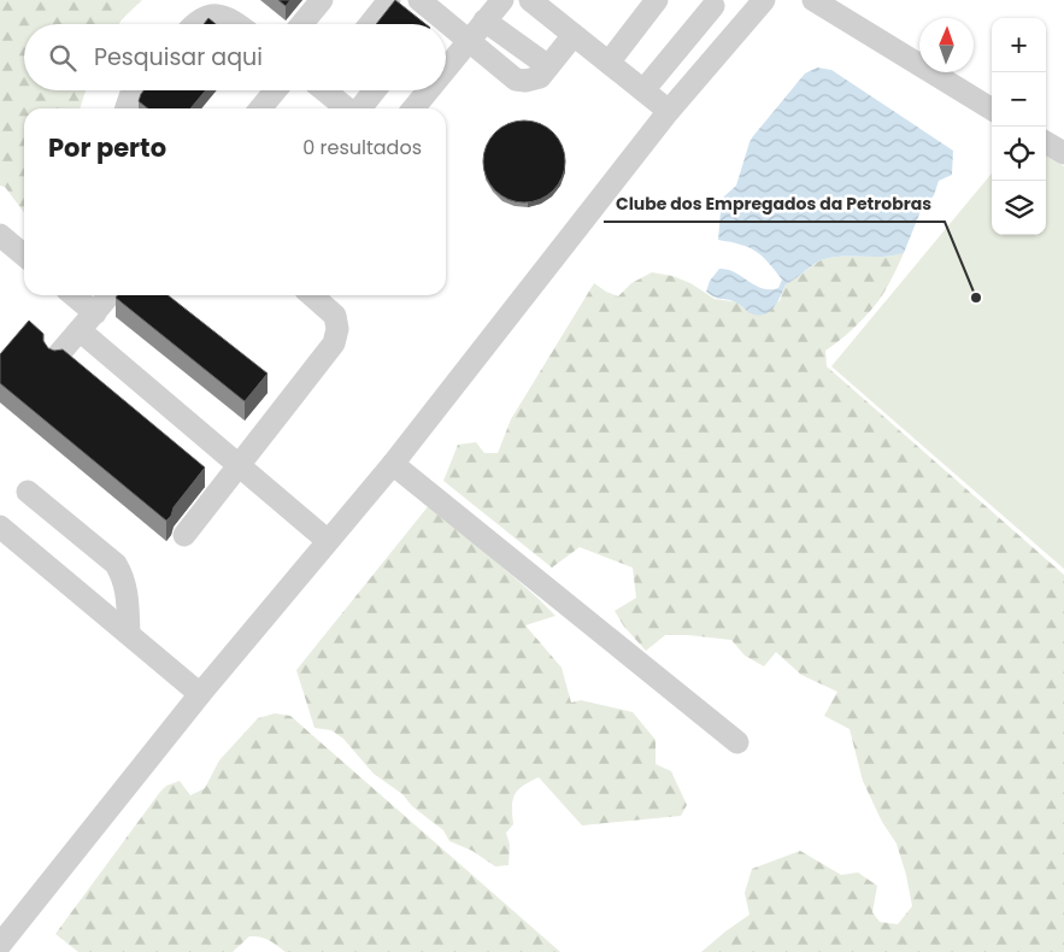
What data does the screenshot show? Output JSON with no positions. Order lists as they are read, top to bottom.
{
  "places": ["Clube dos Empregados da Petrobras"],
  "north": "top",
  "page": {
    "map_buttons": ["+", "−"],
    "search": "Pesquisar aqui",
    "heading": ["Por perto", "0 resultados"]
  }
}
